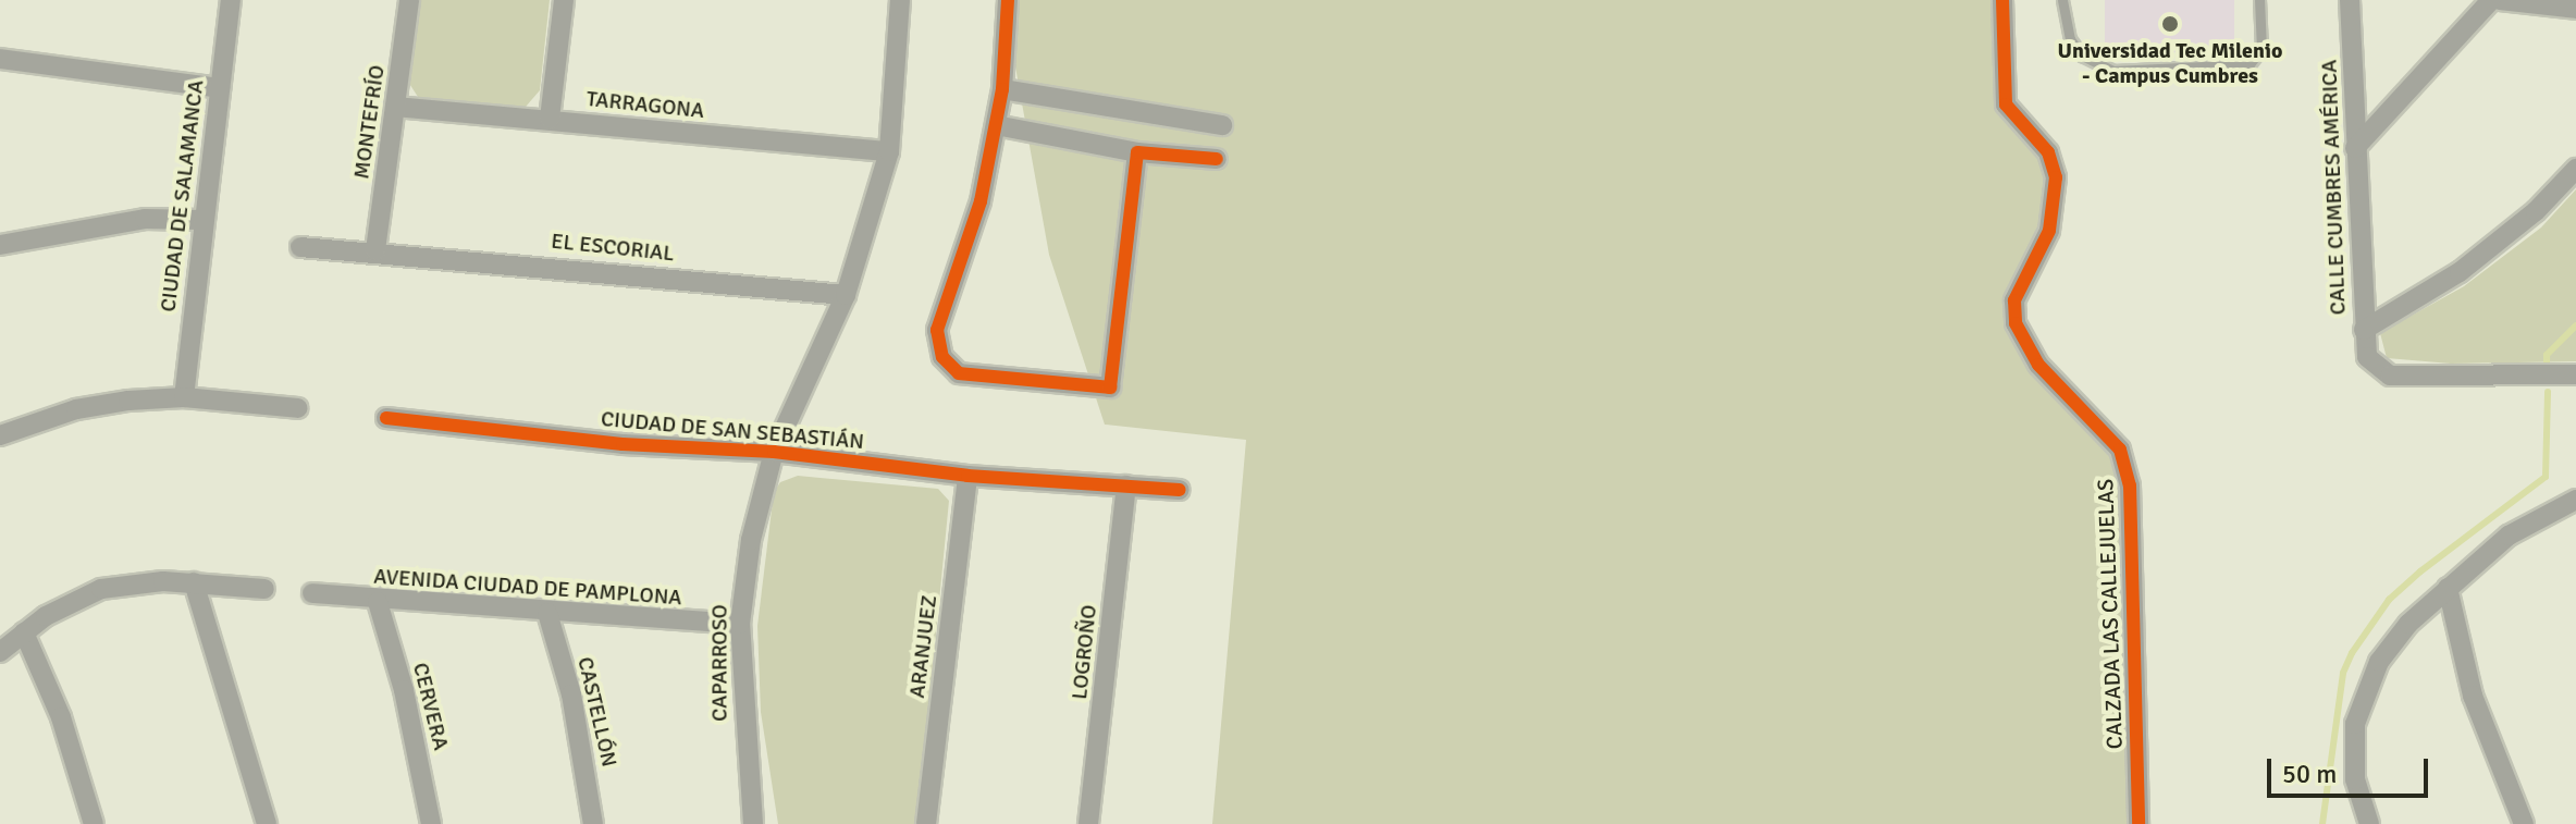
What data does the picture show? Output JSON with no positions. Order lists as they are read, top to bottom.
{
  "streets": {
    "street": [
      "TARRAGONA",
      "MONTEFRÍO",
      "CALLE CUMBRES AMÉRICA",
      "CIUDAD DE SALAMANCA",
      "EL ESCORIAL",
      "CIUDAD DE SAN SEBASTIÁN",
      "AVENIDA CIUDAD DE PAMPLONA",
      "CALZADA LAS CALLEJUELAS",
      "ARANJUEZ",
      "LOGROÑO",
      "CAPARROSO",
      "CERVERA",
      "CASTELLÓN"
    ]
  },
  "crossings": [
    ["TARRAGONA", "MONTEFRÍO"],
    ["TARRAGONA", "CAPARROSO"],
    ["MONTEFRÍO", "EL ESCORIAL"],
    ["EL ESCORIAL", "CAPARROSO"],
    ["CIUDAD DE SAN SEBASTIÁN", "ARANJUEZ"],
    ["CIUDAD DE SAN SEBASTIÁN", "LOGROÑO"],
    ["CIUDAD DE SAN SEBASTIÁN", "CAPARROSO"],
    ["AVENIDA CIUDAD DE PAMPLONA", "CAPARROSO"],
    ["AVENIDA CIUDAD DE PAMPLONA", "CERVERA"],
    ["AVENIDA CIUDAD DE PAMPLONA", "CASTELLÓN"]
  ],
  "places": ["Universidad Tec Milenio - Campus Cumbres"],
  "scale_bar": "50 m"
}
